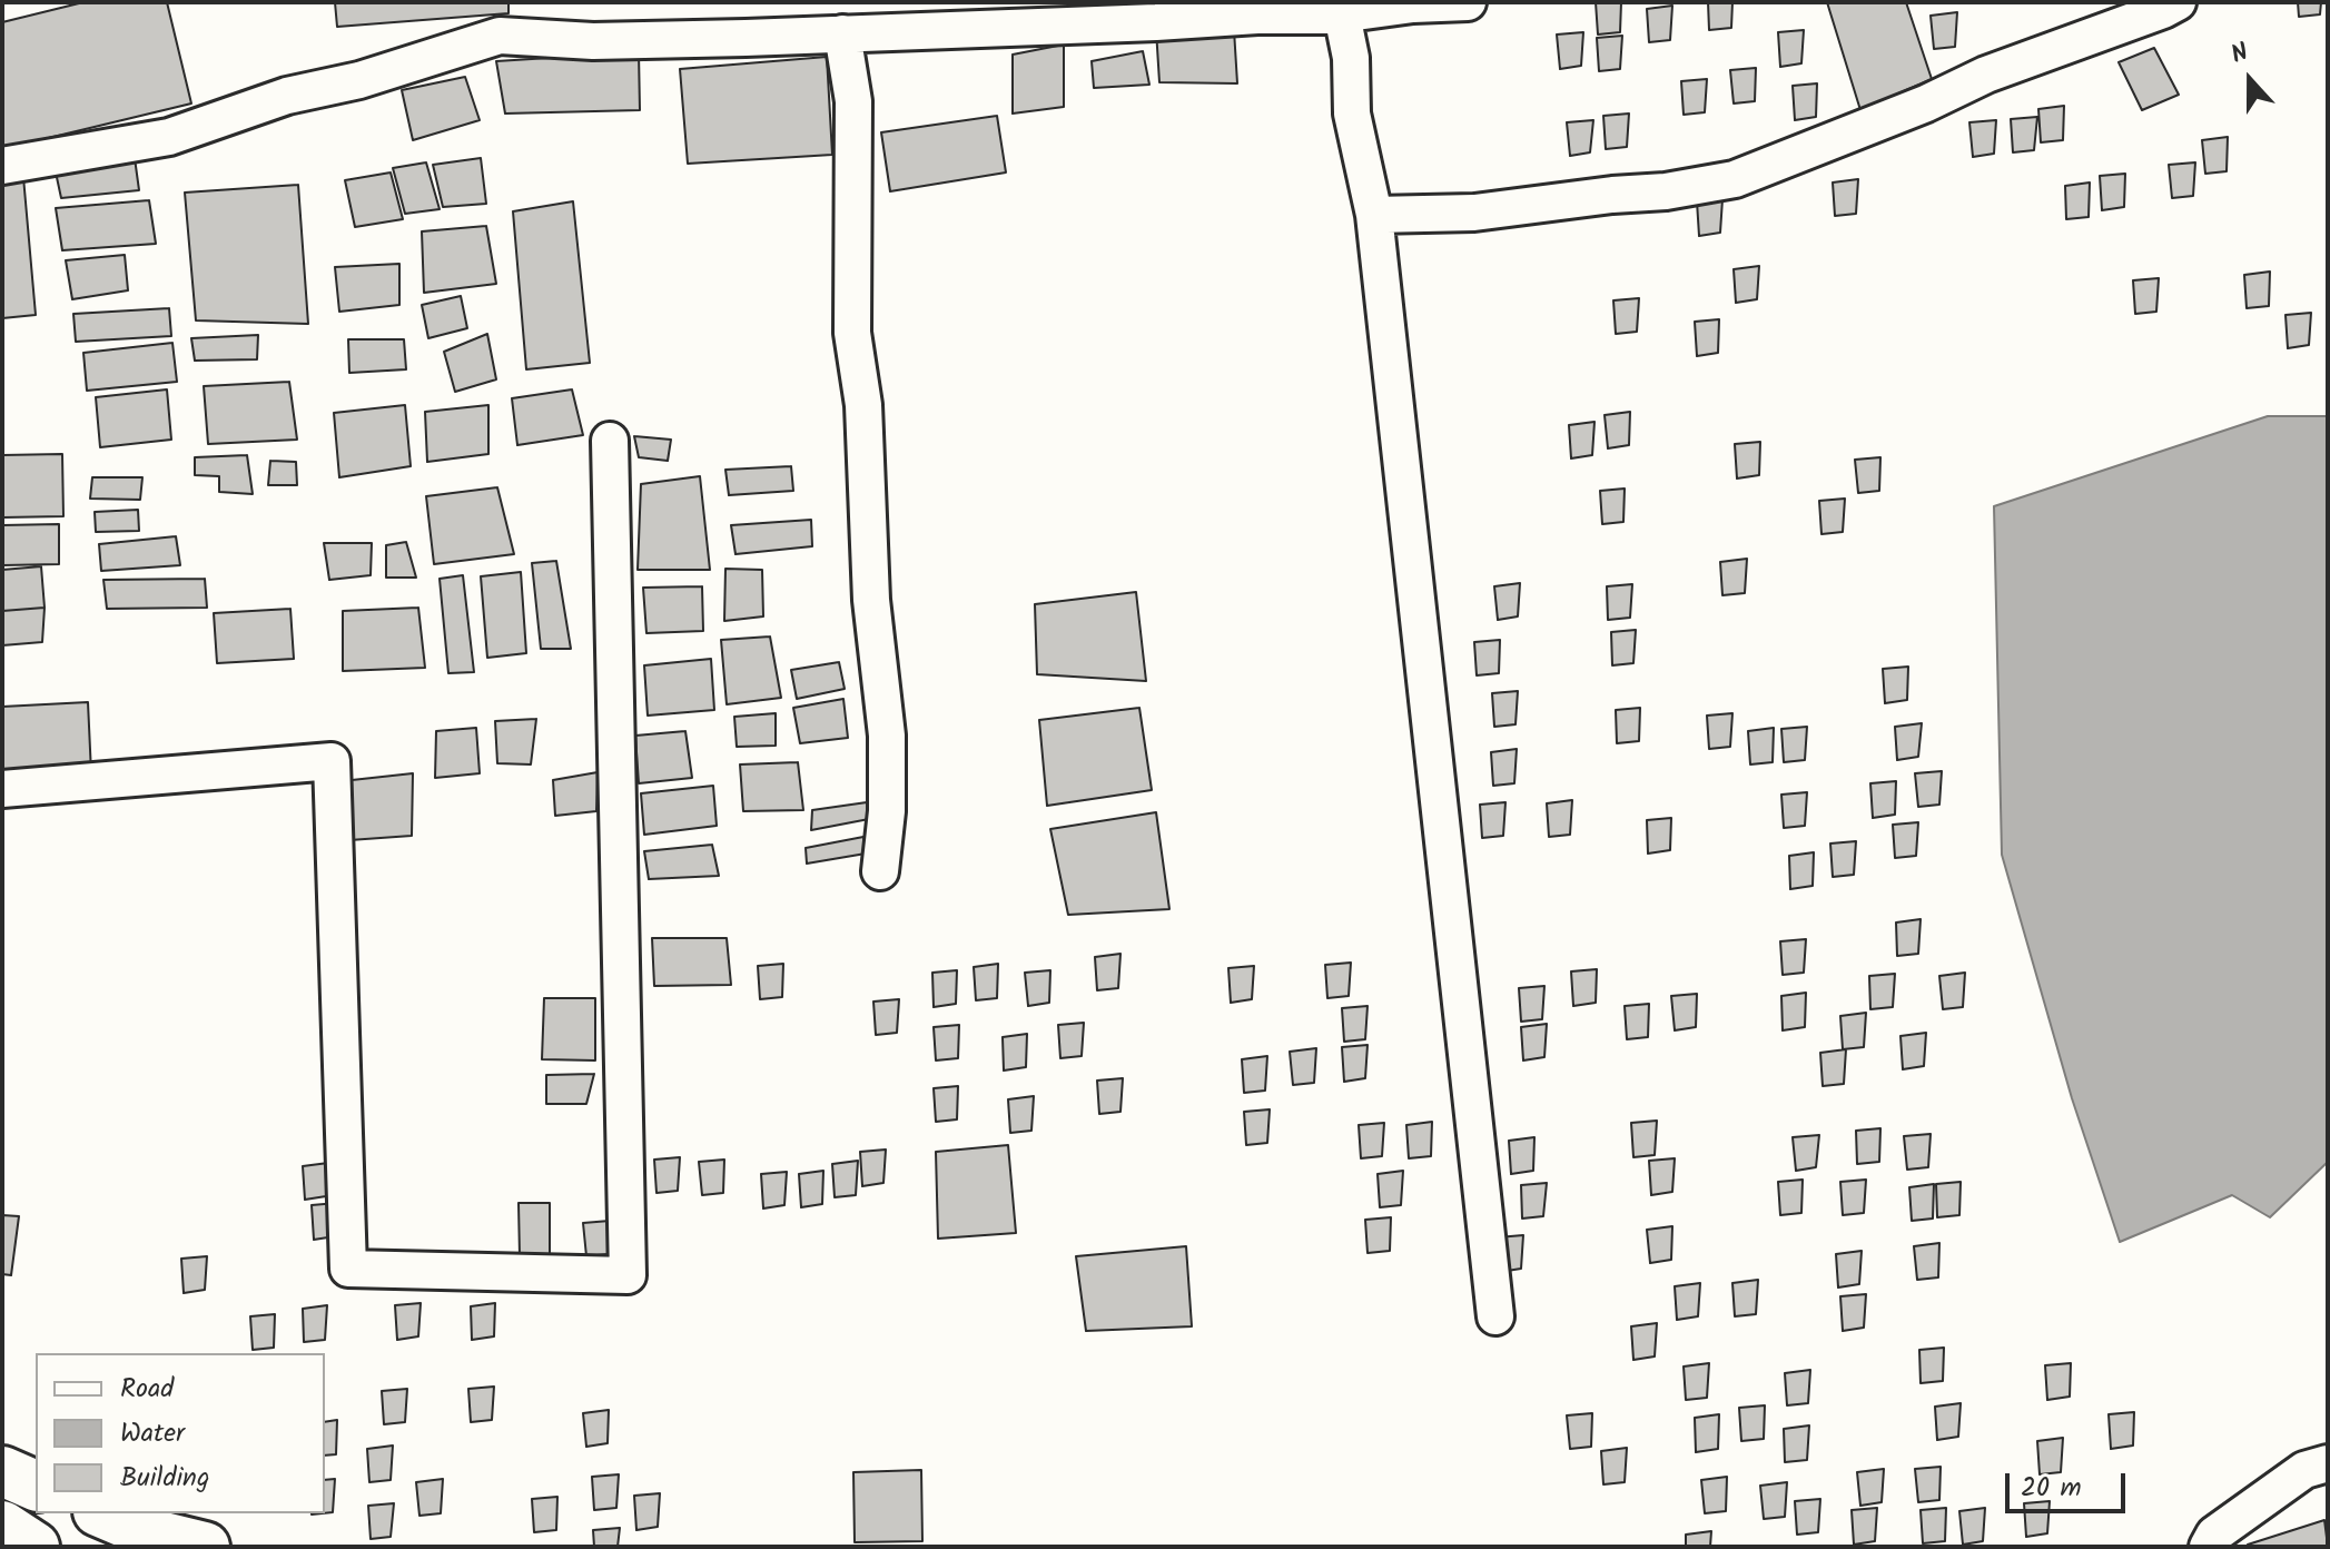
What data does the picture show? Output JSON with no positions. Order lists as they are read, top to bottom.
{
  "legend": ["Road", "Water", "Building"],
  "scale_bar": "20 m",
  "north": "top"
}
